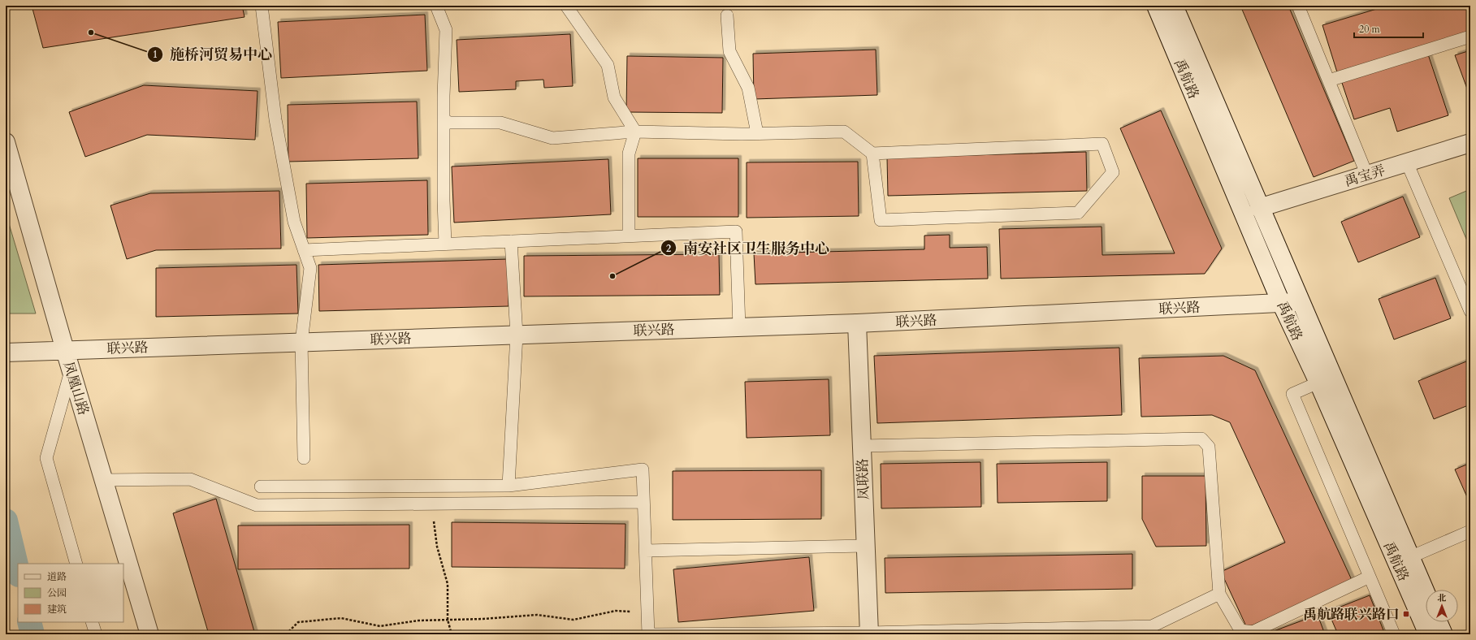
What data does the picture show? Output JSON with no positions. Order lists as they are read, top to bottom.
{
  "streets": {
    "street": [
      "禹航路",
      "禹宝弄",
      "联兴路",
      "凤凰山路",
      "凤联路"
    ]
  },
  "crossings": [
    ["禹航路", "禹宝弄"],
    ["禹航路", "联兴路"],
    ["联兴路", "凤凰山路"],
    ["联兴路", "凤联路"]
  ],
  "places": {
    "other": ["施桥河贸易中心", "南安社区卫生服务中心"],
    "transit": ["禹航路联兴路口"]
  },
  "legend": ["道路", "公园", "建筑"],
  "scale_bar": "20 m",
  "north": "top"
}
